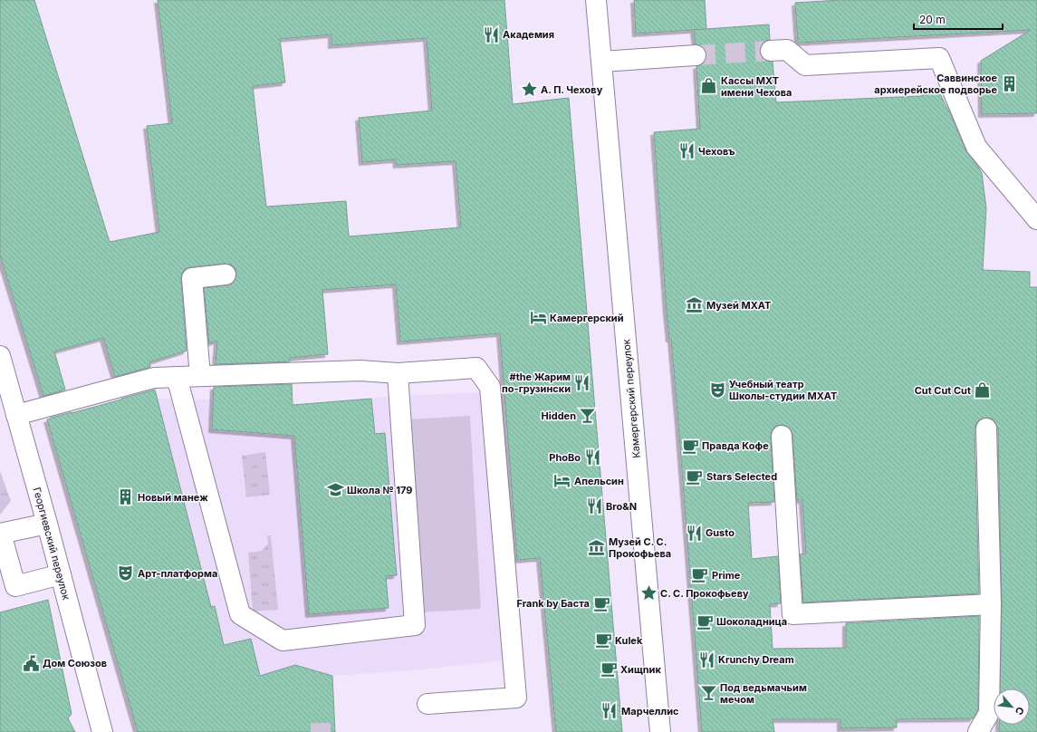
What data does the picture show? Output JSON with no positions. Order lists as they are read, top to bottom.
{
  "streets": {
    "street": ["Камергерский переулок", "Георгиевский переулок"]
  },
  "places": {
    "restaurant": [
      "Академия",
      "Чеховъ",
      "#the Жарим по-грузински",
      "PhoBo",
      "Bro&N",
      "Gusto",
      "Krunchy Dream",
      "Марчеллис"
    ],
    "building": ["Саввинское архиерейское подворье", "Новый манеж"],
    "shop": ["Кассы МХТ имени Чехова", "Cut Cut Cut"],
    "place": ["А. П. Чехову", "С. С. Прокофьеву"],
    "museum": ["Музей МХАТ", "Музей С. С. Прокофьева"],
    "hotel": ["Камергерский", "Апельсин"],
    "theatre": ["Учебный театр Школы-студии МХАТ", "Арт-платформа"],
    "bar": ["Hidden", "Под ведьмачьим мечом"],
    "cafe": [
      "Правда Кофе",
      "Stars Selected",
      "Prime",
      "Frank by Баста",
      "Шоколадница",
      "Kulek",
      "Хищnик"
    ],
    "school or university": ["Школа № 179"],
    "public building": ["Дом Союзов"]
  },
  "scale_bar": "20 m",
  "north": "bottom right"
}
